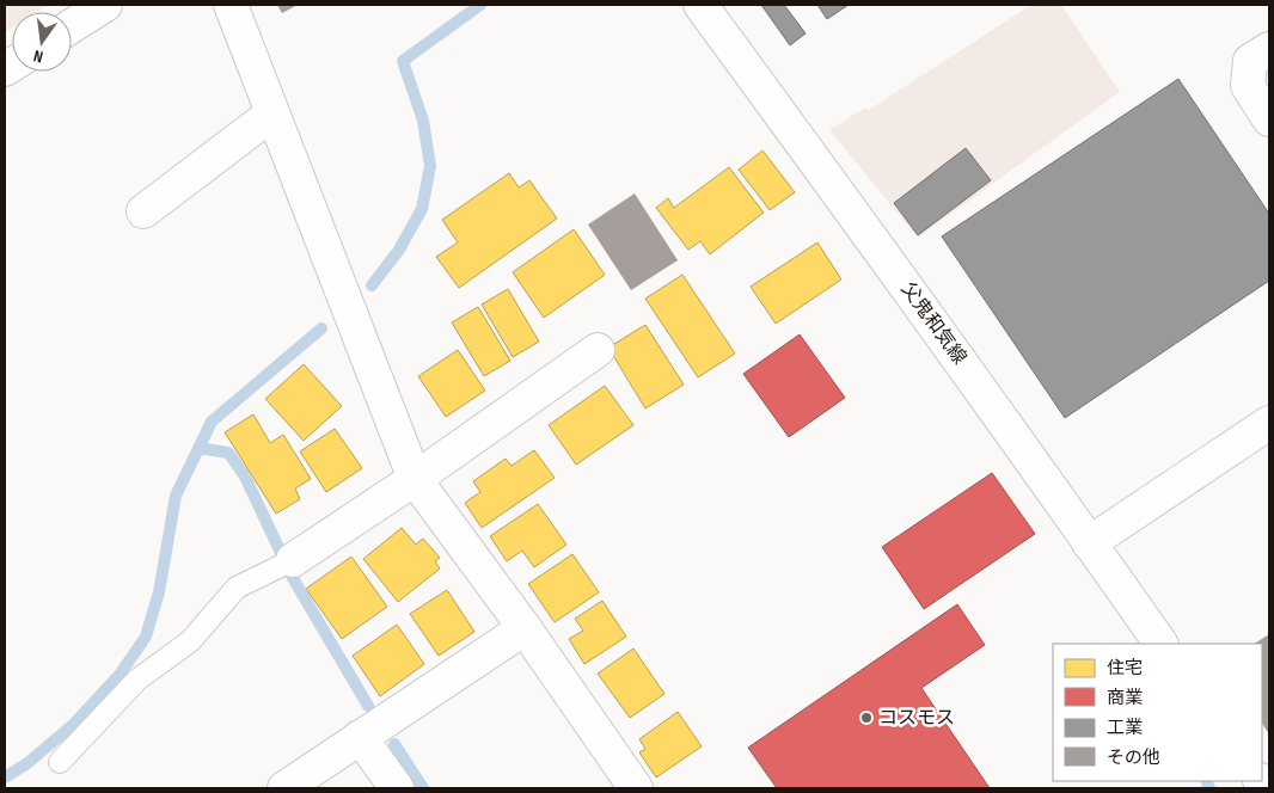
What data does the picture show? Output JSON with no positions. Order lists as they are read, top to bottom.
{
  "streets": {
    "street": ["父鬼和気線"]
  },
  "places": ["コスモス"],
  "legend": [
    "住宅",
    "商業",
    "工業",
    "その他"
  ],
  "north": "bottom"
}
